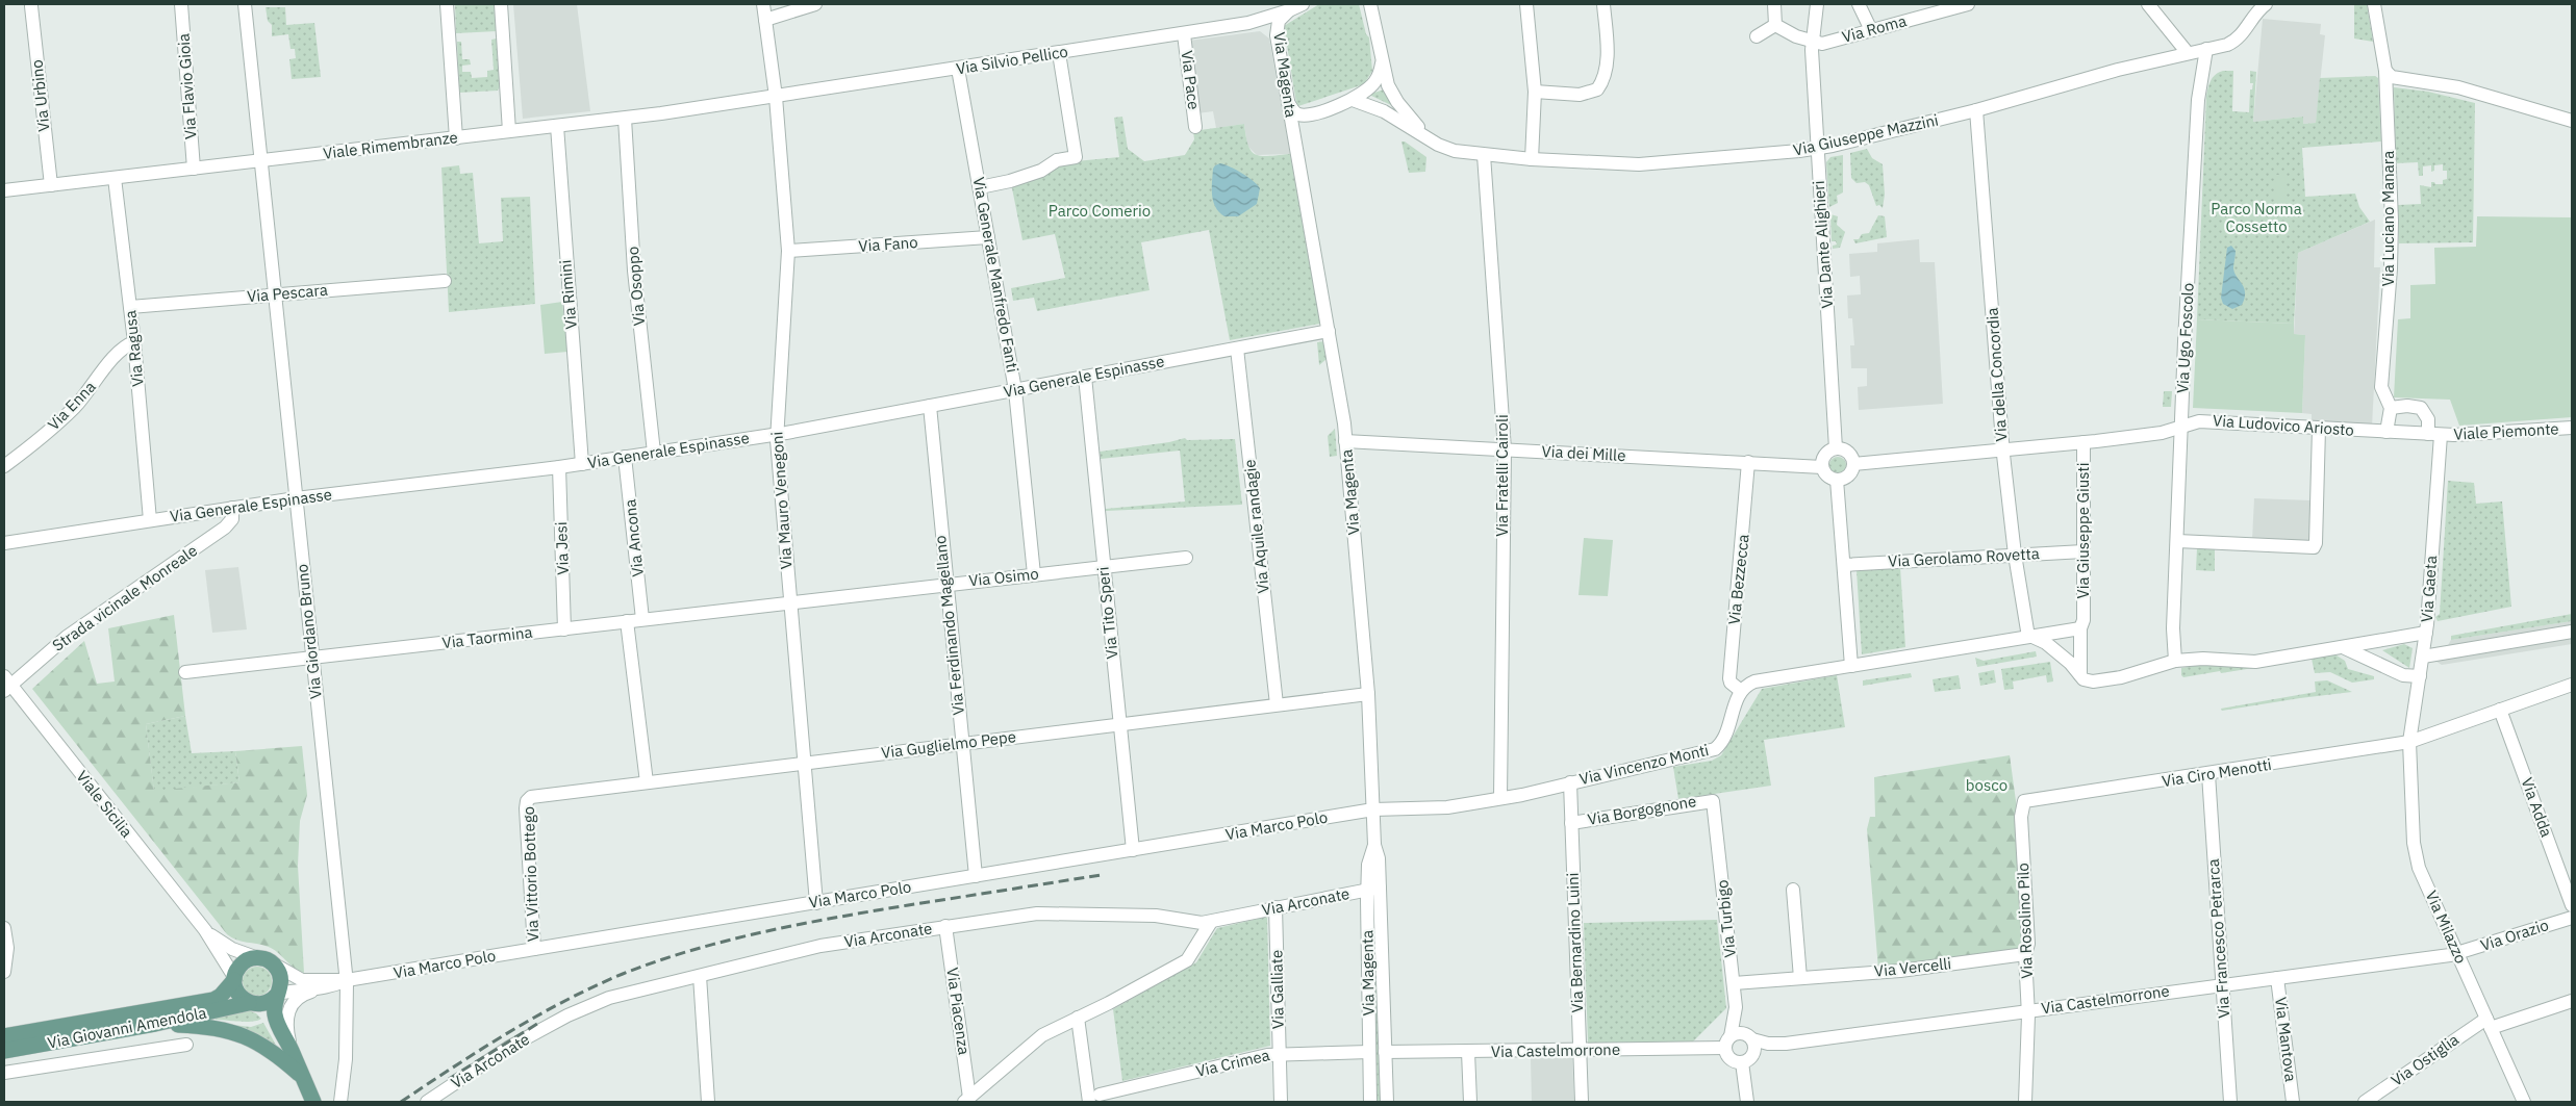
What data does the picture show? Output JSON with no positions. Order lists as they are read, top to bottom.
{
  "streets": {
    "main road": ["Via Giovanni Amendola"],
    "street": [
      "Via Roma",
      "Via Silvio Pellico",
      "Via Magenta",
      "Via Pace",
      "Via Flavio Gioia",
      "Via Urbino",
      "Via Giuseppe Mazzini",
      "Viale Rimembranze",
      "Via Luciano Manara",
      "Via Fano",
      "Via Dante Alighieri",
      "Via Generale Manfredo Fanti",
      "Via Osoppo",
      "Via Pescara",
      "Via Rimini",
      "Via Ugo Foscolo",
      "Via Ragusa",
      "Via della Concordia",
      "Via Generale Espinasse",
      "Via Enna",
      "Via Ludovico Ariosto",
      "Viale Piemonte",
      "Via dei Mille",
      "Via Fratelli Cairoli",
      "Via Mauro Venegoni",
      "Via Aquile randagie",
      "Via Giuseppe Giusti",
      "Via Ancona",
      "Via Jesi",
      "Via Gerolamo Rovetta",
      "Via Osimo",
      "Via Bezzecca",
      "Via Gaeta",
      "Strada vicinale Monreale",
      "Via Tito Speri",
      "Via Ferdinando Magellano",
      "Via Giordano Bruno",
      "Via Taormina",
      "Via Guglielmo Pepe",
      "Via Vincenzo Monti",
      "Via Ciro Menotti",
      "Viale Sicilia",
      "Via Adda",
      "Via Borgognone",
      "Via Marco Polo",
      "Via Vittorio Bottego",
      "Via Arconate",
      "Via Turbigo",
      "Via Rosolino Pilo",
      "Via Milazzo",
      "Via Orazio",
      "Via Francesco Petrarca",
      "Via Bernardino Luini",
      "Via Vercelli",
      "Via Galliate",
      "Via Castelmorrone",
      "Via Piacenza",
      "Via Mantova",
      "Via Ostiglia",
      "Via Crimea"
    ]
  },
  "crossings": [
    ["Via Roma", "Via Dante Alighieri"],
    ["Via Silvio Pellico", "Via Magenta"],
    ["Via Silvio Pellico", "Via Pace"],
    ["Via Silvio Pellico", "Viale Rimembranze"],
    ["Via Silvio Pellico", "Via Generale Manfredo Fanti"],
    ["Via Silvio Pellico", "Via Mauro Venegoni"],
    ["Via Magenta", "Via Generale Espinasse"],
    ["Via Magenta", "Via dei Mille"],
    ["Via Magenta", "Via Guglielmo Pepe"],
    ["Via Magenta", "Via Vincenzo Monti"],
    ["Via Magenta", "Via Marco Polo"],
    ["Via Magenta", "Via Arconate"],
    ["Via Magenta", "Via Castelmorrone"],
    ["Via Magenta", "Via Crimea"],
    ["Via Flavio Gioia", "Viale Rimembranze"],
    ["Via Urbino", "Viale Rimembranze"],
    ["Via Giuseppe Mazzini", "Via Dante Alighieri"],
    ["Via Giuseppe Mazzini", "Via Ugo Foscolo"],
    ["Via Giuseppe Mazzini", "Via della Concordia"],
    ["Via Giuseppe Mazzini", "Via Fratelli Cairoli"],
    ["Viale Rimembranze", "Via Osoppo"],
    ["Viale Rimembranze", "Via Rimini"],
    ["Viale Rimembranze", "Via Ragusa"],
    ["Viale Rimembranze", "Via Mauro Venegoni"],
    ["Viale Rimembranze", "Via Giordano Bruno"],
    ["Via Luciano Manara", "Via Ludovico Ariosto"],
    ["Via Luciano Manara", "Viale Piemonte"],
    ["Via Luciano Manara", "Via Gaeta"],
    ["Via Fano", "Via Generale Manfredo Fanti"],
    ["Via Fano", "Via Mauro Venegoni"],
    ["Via Dante Alighieri", "Via Ludovico Ariosto"],
    ["Via Dante Alighieri", "Via dei Mille"],
    ["Via Generale Manfredo Fanti", "Via Generale Espinasse"],
    ["Via Generale Manfredo Fanti", "Via Osimo"],
    ["Via Osoppo", "Via Generale Espinasse"],
    ["Via Pescara", "Via Ragusa"],
    ["Via Pescara", "Via Giordano Bruno"],
    ["Via Rimini", "Via Generale Espinasse"],
    ["Via Ugo Foscolo", "Via Ludovico Ariosto"],
    ["Via Ragusa", "Via Generale Espinasse"],
    ["Via Ragusa", "Via Enna"],
    ["Via della Concordia", "Via Ludovico Ariosto"],
    ["Via della Concordia", "Via Gerolamo Rovetta"],
    ["Via Generale Espinasse", "Via Mauro Venegoni"],
    ["Via Generale Espinasse", "Via Aquile randagie"],
    ["Via Generale Espinasse", "Via Ancona"],
    ["Via Generale Espinasse", "Via Jesi"],
    ["Via Generale Espinasse", "Strada vicinale Monreale"],
    ["Via Generale Espinasse", "Via Tito Speri"],
    ["Via Generale Espinasse", "Via Ferdinando Magellano"],
    ["Via Generale Espinasse", "Via Giordano Bruno"],
    ["Via Ludovico Ariosto", "Viale Piemonte"],
    ["Via Ludovico Ariosto", "Via dei Mille"],
    ["Via Ludovico Ariosto", "Via Giuseppe Giusti"],
    ["Viale Piemonte", "Via Gaeta"],
    ["Via dei Mille", "Via Fratelli Cairoli"],
    ["Via dei Mille", "Via Bezzecca"],
    ["Via Fratelli Cairoli", "Via Vincenzo Monti"],
    ["Via Mauro Venegoni", "Via Osimo"],
    ["Via Mauro Venegoni", "Via Taormina"],
    ["Via Mauro Venegoni", "Via Guglielmo Pepe"],
    ["Via Mauro Venegoni", "Via Marco Polo"],
    ["Via Aquile randagie", "Via Guglielmo Pepe"],
    ["Via Giuseppe Giusti", "Via Gerolamo Rovetta"],
    ["Via Ancona", "Via Taormina"],
    ["Via Jesi", "Via Taormina"],
    ["Via Osimo", "Via Tito Speri"],
    ["Via Osimo", "Via Ferdinando Magellano"],
    ["Via Osimo", "Via Taormina"],
    ["Via Bezzecca", "Via Vincenzo Monti"],
    ["Via Gaeta", "Via Ciro Menotti"],
    ["Via Gaeta", "Via Milazzo"],
    ["Strada vicinale Monreale", "Viale Sicilia"],
    ["Via Tito Speri", "Via Guglielmo Pepe"],
    ["Via Tito Speri", "Via Marco Polo"],
    ["Via Ferdinando Magellano", "Via Guglielmo Pepe"],
    ["Via Ferdinando Magellano", "Via Marco Polo"],
    ["Via Giordano Bruno", "Via Taormina"],
    ["Via Giordano Bruno", "Via Marco Polo"],
    ["Via Guglielmo Pepe", "Via Vittorio Bottego"],
    ["Via Vincenzo Monti", "Via Marco Polo"],
    ["Via Vincenzo Monti", "Via Bernardino Luini"],
    ["Via Ciro Menotti", "Via Adda"],
    ["Via Ciro Menotti", "Via Rosolino Pilo"],
    ["Via Ciro Menotti", "Via Milazzo"],
    ["Via Ciro Menotti", "Via Francesco Petrarca"],
    ["Viale Sicilia", "Via Marco Polo"],
    ["Viale Sicilia", "Via Giovanni Amendola"],
    ["Via Borgognone", "Via Turbigo"],
    ["Via Borgognone", "Via Bernardino Luini"],
    ["Via Marco Polo", "Via Vittorio Bottego"],
    ["Via Marco Polo", "Via Giovanni Amendola"],
    ["Via Arconate", "Via Galliate"],
    ["Via Arconate", "Via Piacenza"],
    ["Via Turbigo", "Via Vercelli"],
    ["Via Turbigo", "Via Castelmorrone"],
    ["Via Rosolino Pilo", "Via Vercelli"],
    ["Via Rosolino Pilo", "Via Castelmorrone"],
    ["Via Milazzo", "Via Orazio"],
    ["Via Milazzo", "Via Castelmorrone"],
    ["Via Milazzo", "Via Ostiglia"],
    ["Via Orazio", "Via Castelmorrone"],
    ["Via Francesco Petrarca", "Via Castelmorrone"],
    ["Via Bernardino Luini", "Via Castelmorrone"],
    ["Via Galliate", "Via Crimea"],
    ["Via Castelmorrone", "Via Mantova"]
  ],
  "parks": ["Parco Norma Cossetto", "Parco Comerio", "bosco"]
}
